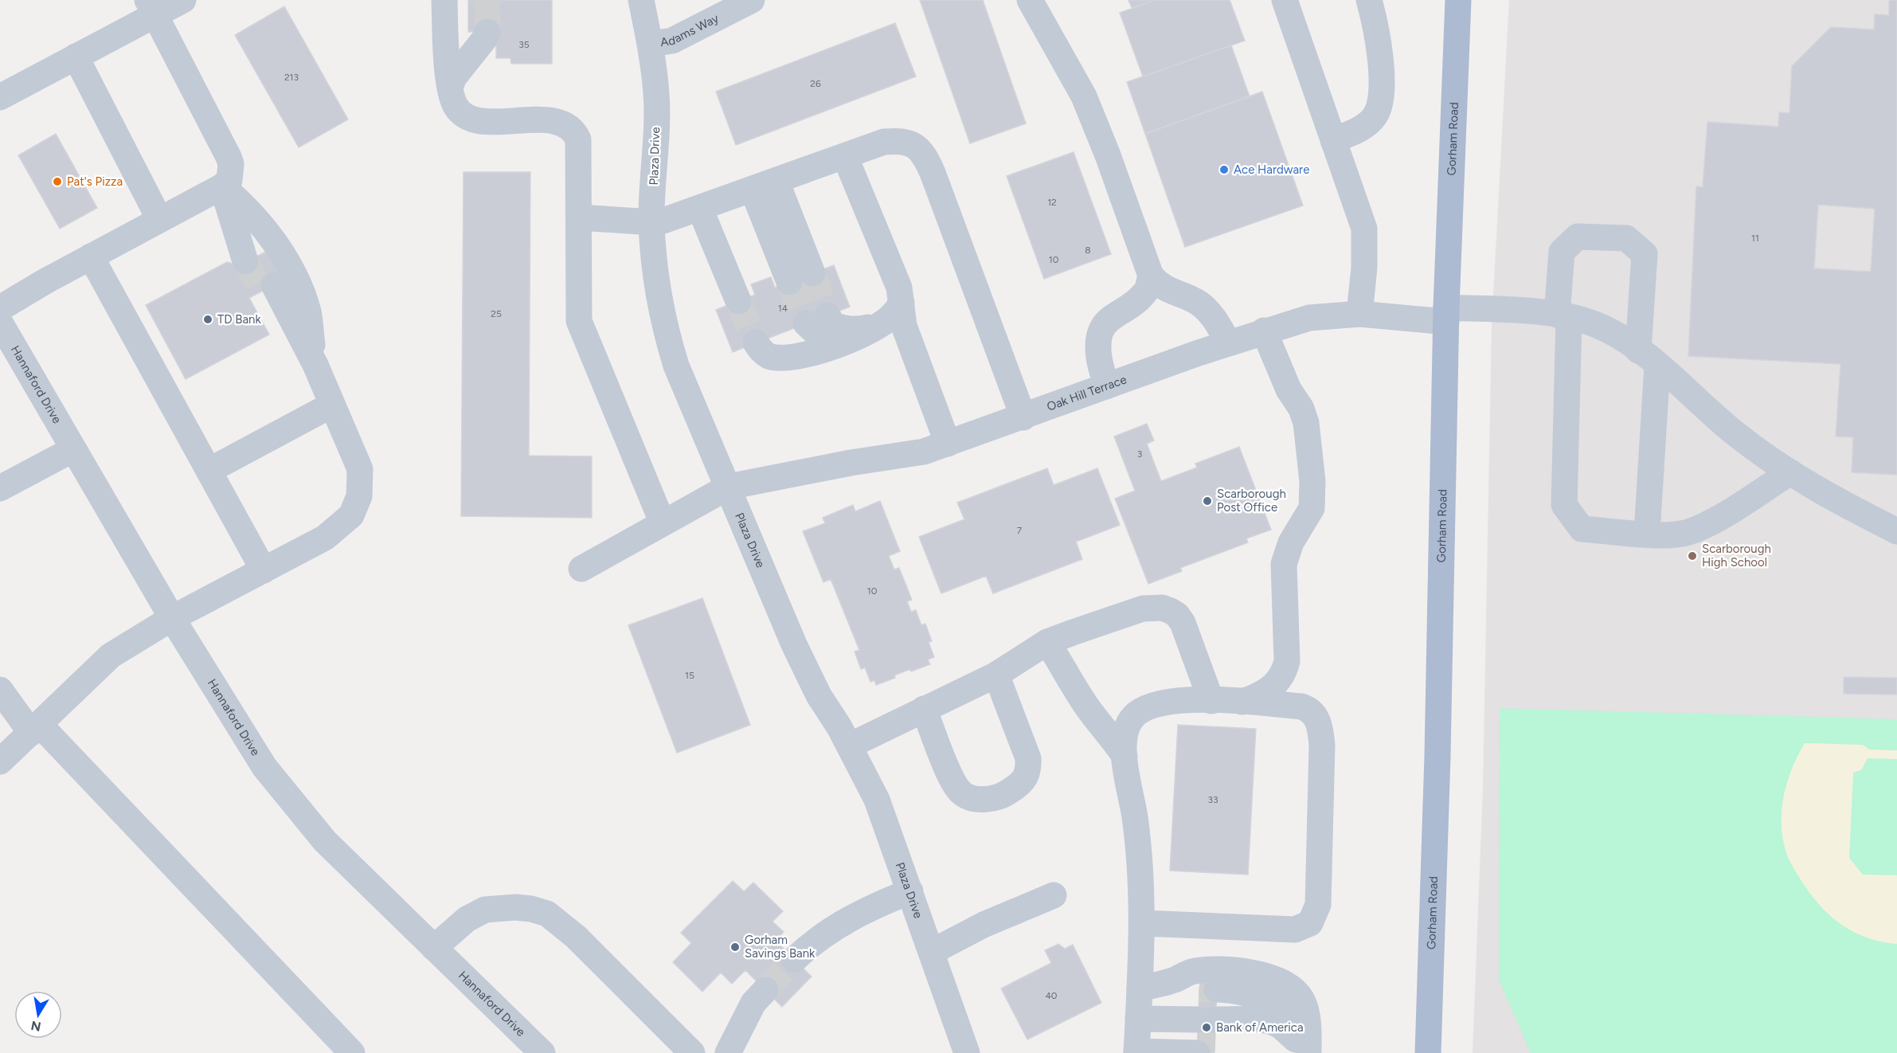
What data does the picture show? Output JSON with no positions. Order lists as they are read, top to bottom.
{
  "streets": {
    "main road": ["Gorham Road"],
    "street": [
      "Adams Way",
      "Plaza Drive",
      "Hannaford Drive",
      "Oak Hill Terrace"
    ]
  },
  "crossings": [
    ["Adams Way", "Plaza Drive"],
    ["Gorham Road", "Oak Hill Terrace"],
    ["Plaza Drive", "Oak Hill Terrace"]
  ],
  "places": [
    "Ace Hardware",
    "Pat's Pizza",
    "TD Bank",
    "Scarborough Post Office",
    "Scarborough High School",
    "Gorham Savings Bank",
    "Bank of America"
  ],
  "house_numbers": [
    "35",
    "213",
    "26",
    "12",
    "11",
    "8",
    "10",
    "14",
    "25",
    "3",
    "7",
    "10",
    "15",
    "33",
    "40"
  ],
  "north": "bottom"
}
